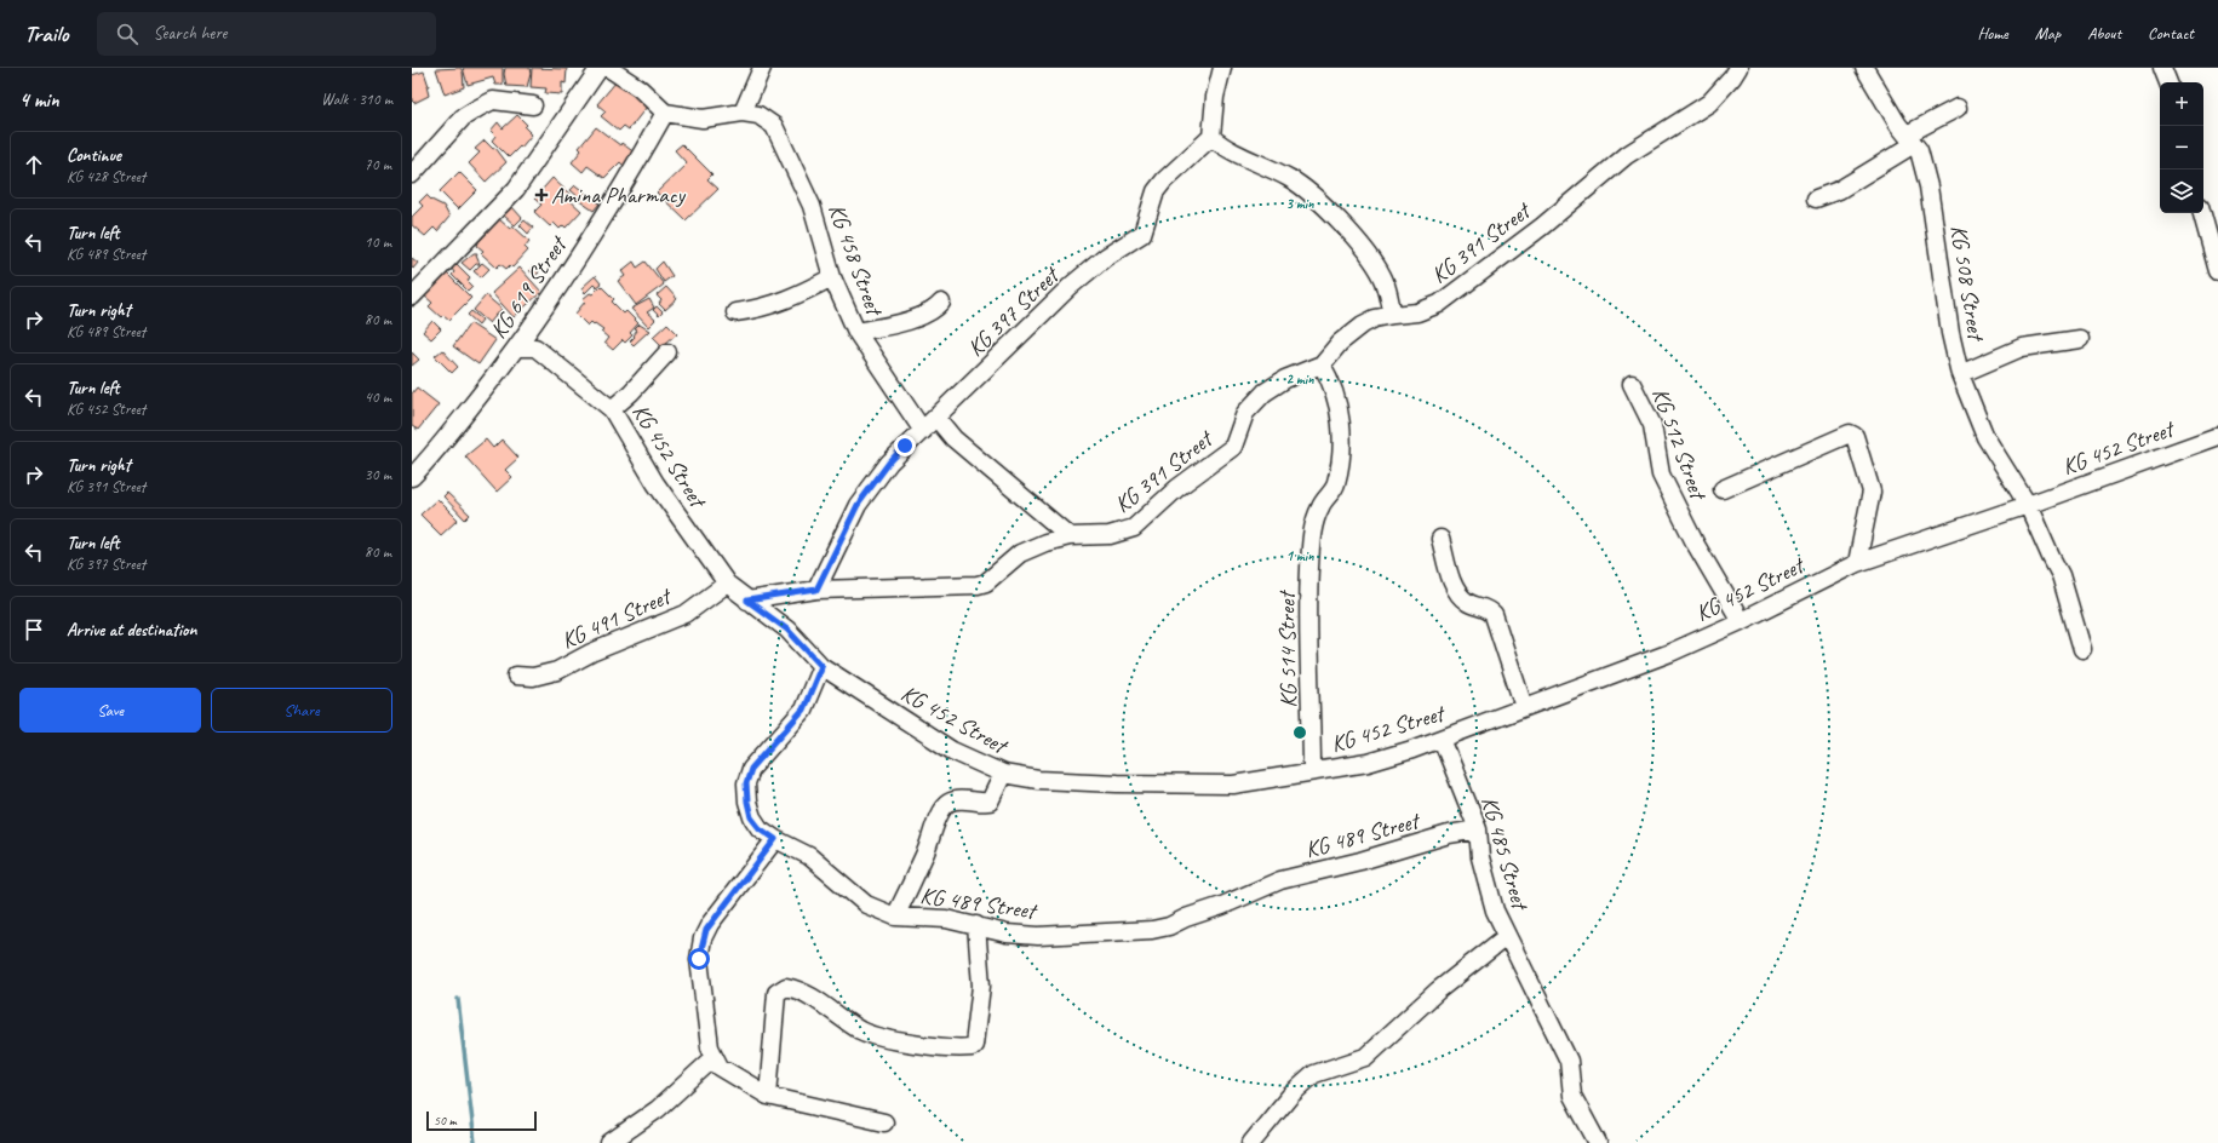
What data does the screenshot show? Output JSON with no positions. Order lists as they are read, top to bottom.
{
  "streets": {
    "street": [
      "KG 391 Street",
      "KG 458 Street",
      "KG 508 Street",
      "KG 619 Street",
      "KG 397 Street",
      "KG 512 Street",
      "KG 452 Street",
      "KG 491 Street",
      "KG 514 Street",
      "KG 489 Street",
      "KG 485 Street"
    ]
  },
  "crossings": [
    ["KG 391 Street", "KG 397 Street"],
    ["KG 391 Street", "KG 452 Street"],
    ["KG 391 Street", "KG 514 Street"],
    ["KG 458 Street", "KG 397 Street"],
    ["KG 508 Street", "KG 452 Street"],
    ["KG 619 Street", "KG 452 Street"],
    ["KG 512 Street", "KG 452 Street"],
    ["KG 452 Street", "KG 491 Street"],
    ["KG 452 Street", "KG 514 Street"],
    ["KG 452 Street", "KG 489 Street"],
    ["KG 452 Street", "KG 485 Street"],
    ["KG 489 Street", "KG 485 Street"]
  ],
  "places": {
    "health": ["Amina Pharmacy"]
  },
  "scale_bar": "50 m",
  "page": {
    "header": "Trailo",
    "search": "Search here",
    "nav": [
      "Home",
      "Map",
      "About",
      "Contact"
    ],
    "heading": ["4 min", "Walk · 310 m"],
    "map_buttons": ["+", "−"],
    "list": [
      ["Continue", "KG 428 Street", "70 m"],
      ["Turn left", "KG 489 Street", "10 m"],
      ["Turn right", "KG 489 Street", "80 m"],
      ["Turn left", "KG 452 Street", "40 m"],
      ["Turn right", "KG 391 Street", "30 m"],
      ["Turn left", "KG 397 Street", "80 m"],
      "Arrive at destination"
    ],
    "buttons": ["Save", "Share"],
    "scale": "50 m"
  },
  "rings": ["3 min", "2 min", "1 min"]
}
